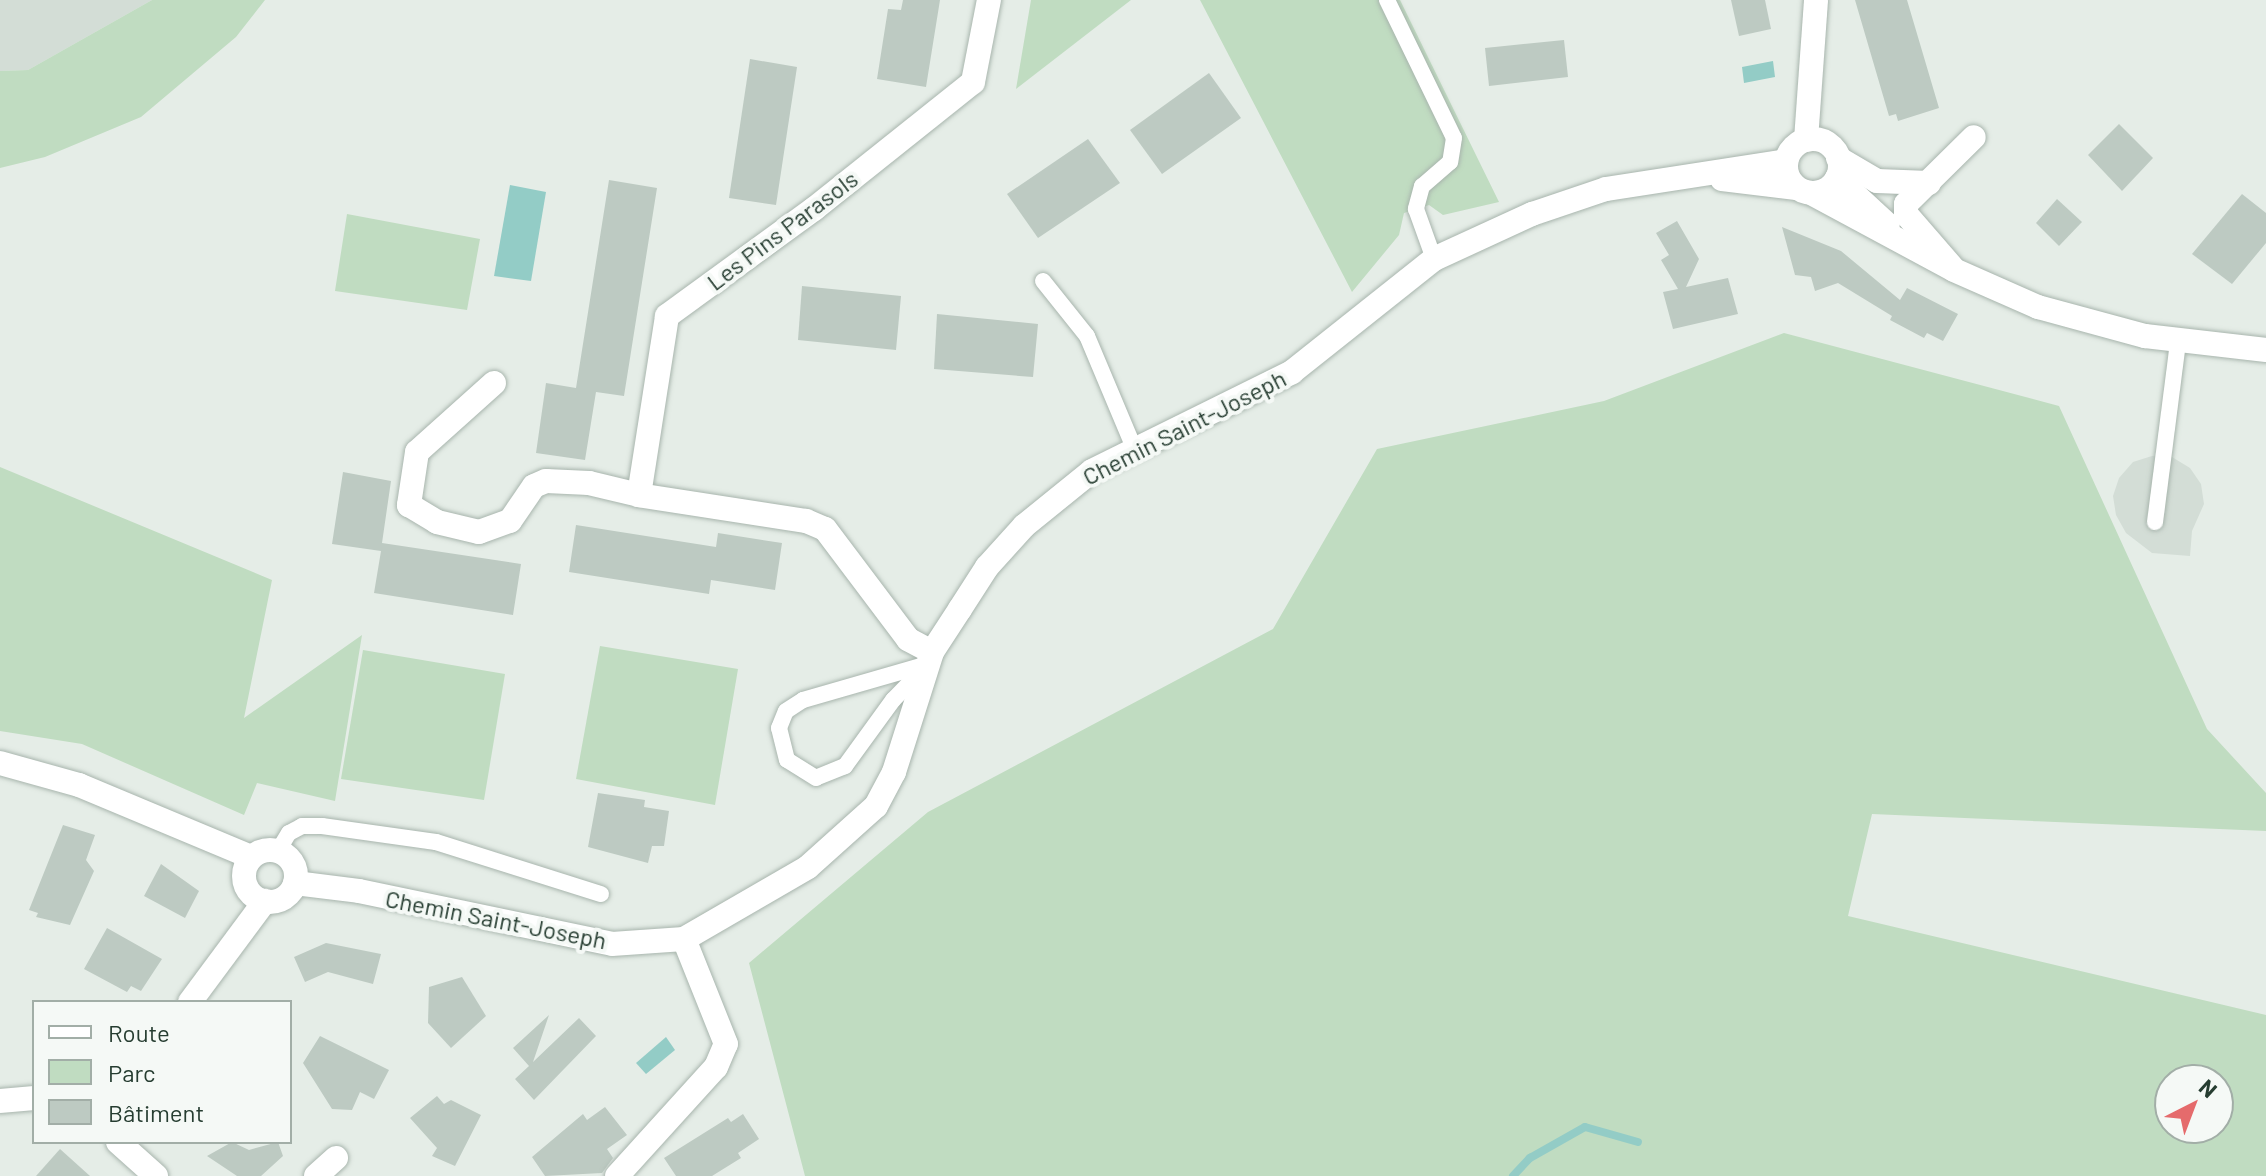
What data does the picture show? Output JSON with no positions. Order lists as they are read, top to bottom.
{
  "streets": {
    "main road": ["Les Pins Parasols", "Chemin Saint-Joseph"]
  },
  "legend": ["Route", "Parc", "Bâtiment"],
  "north": "top right"
}
